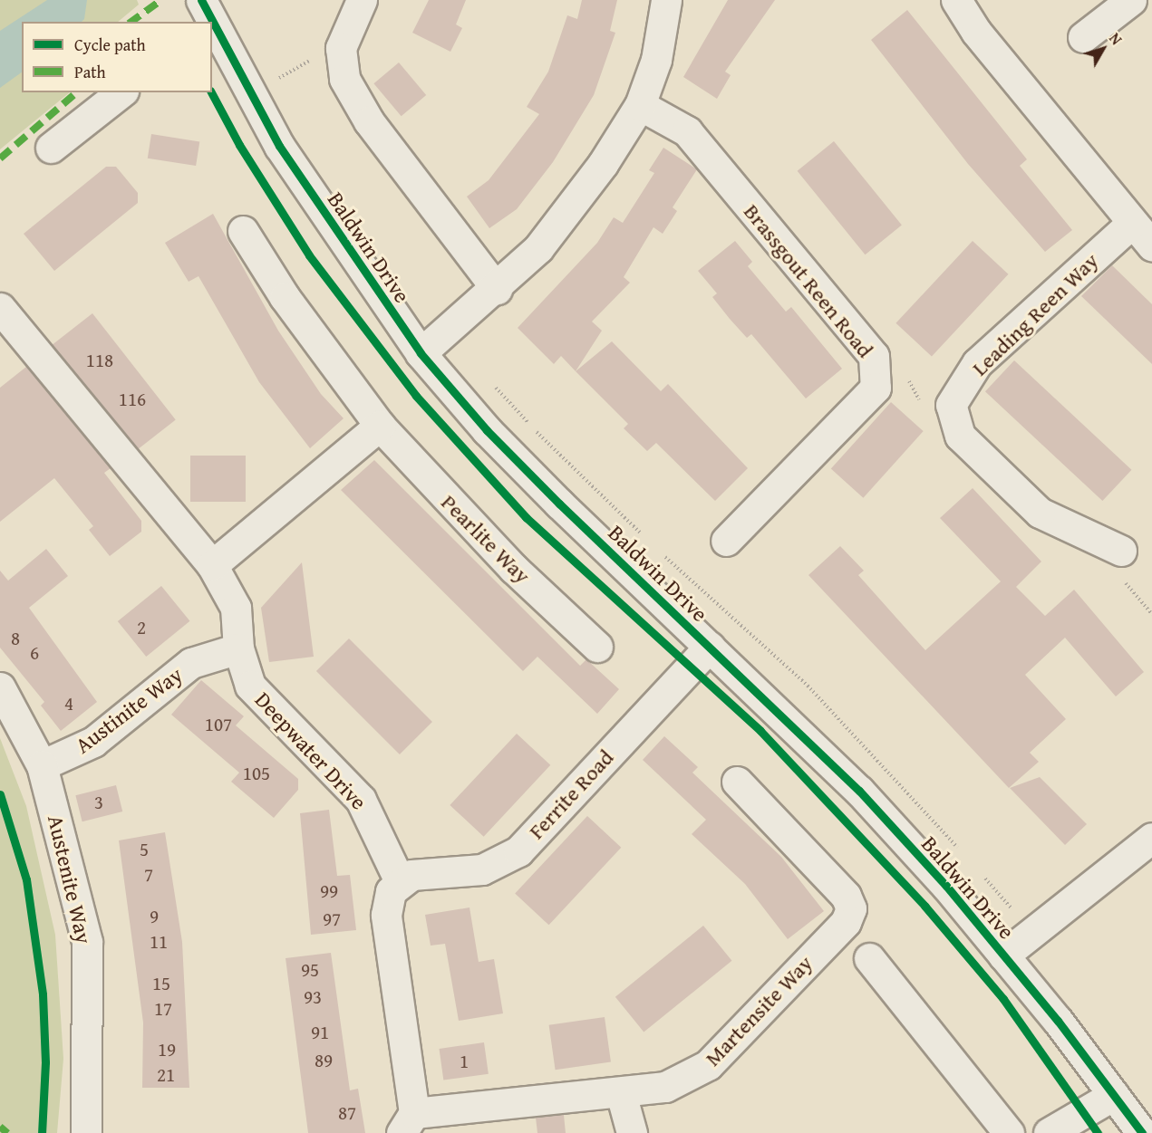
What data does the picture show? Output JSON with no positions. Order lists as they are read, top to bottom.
{
  "streets": {
    "street": [
      "Baldwin Drive",
      "Brassgout Reen Road",
      "Leading Reen Way",
      "Pearlite Way",
      "Austinite Way",
      "Deepwater Drive",
      "Ferrite Road",
      "Austenite Way",
      "Martensite Way"
    ]
  },
  "crossings": [
    ["Baldwin Drive", "Ferrite Road"],
    ["Austinite Way", "Deepwater Drive"],
    ["Austinite Way", "Austenite Way"],
    ["Deepwater Drive", "Ferrite Road"]
  ],
  "house_numbers": [
    "118",
    "116",
    "2",
    "8",
    "6",
    "4",
    "107",
    "105",
    "3",
    "5",
    "7",
    "99",
    "9",
    "97",
    "11",
    "95",
    "15",
    "93",
    "17",
    "91",
    "19",
    "89",
    "1",
    "21",
    "87"
  ],
  "legend": ["Cycle path", "Path"],
  "north": "top right"
}
